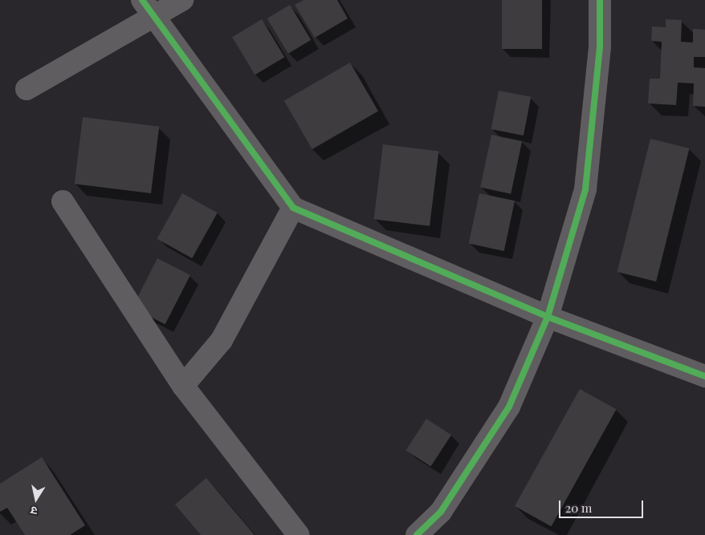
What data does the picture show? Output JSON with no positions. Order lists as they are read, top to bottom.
{
  "scale_bar": "20 m",
  "north": "bottom"
}
